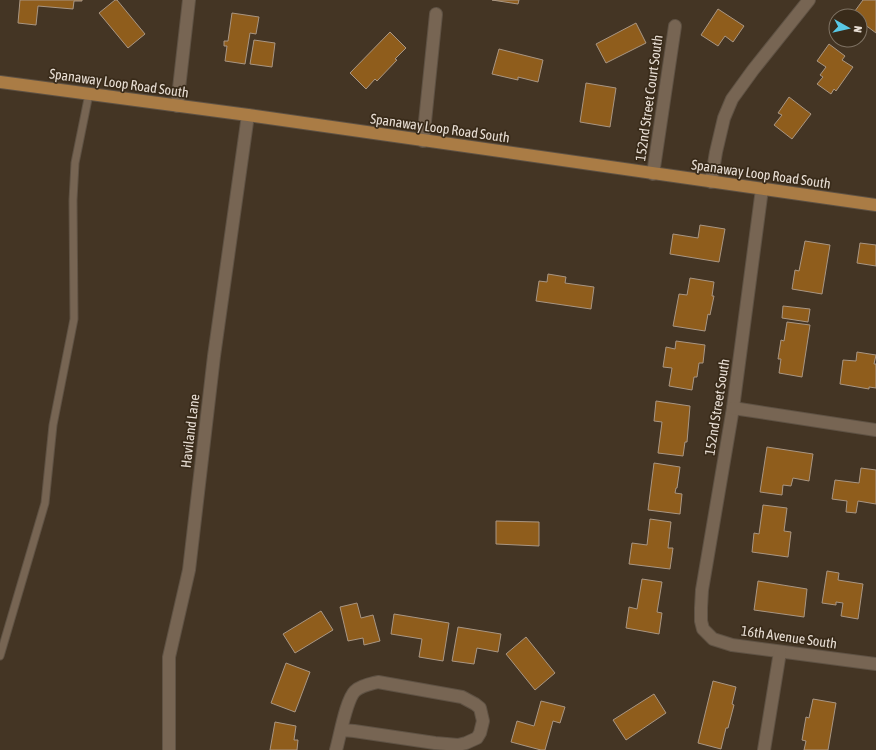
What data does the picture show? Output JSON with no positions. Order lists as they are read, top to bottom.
{
  "streets": {
    "main road": ["Spanaway Loop Road South"],
    "street": [
      "152nd Street Court South",
      "152nd Street South",
      "Haviland Lane",
      "16th Avenue South"
    ]
  },
  "crossings": [
    ["Spanaway Loop Road South", "152nd Street Court South"],
    ["Spanaway Loop Road South", "152nd Street South"],
    ["Spanaway Loop Road South", "Haviland Lane"],
    ["152nd Street South", "16th Avenue South"]
  ],
  "north": "right"
}
